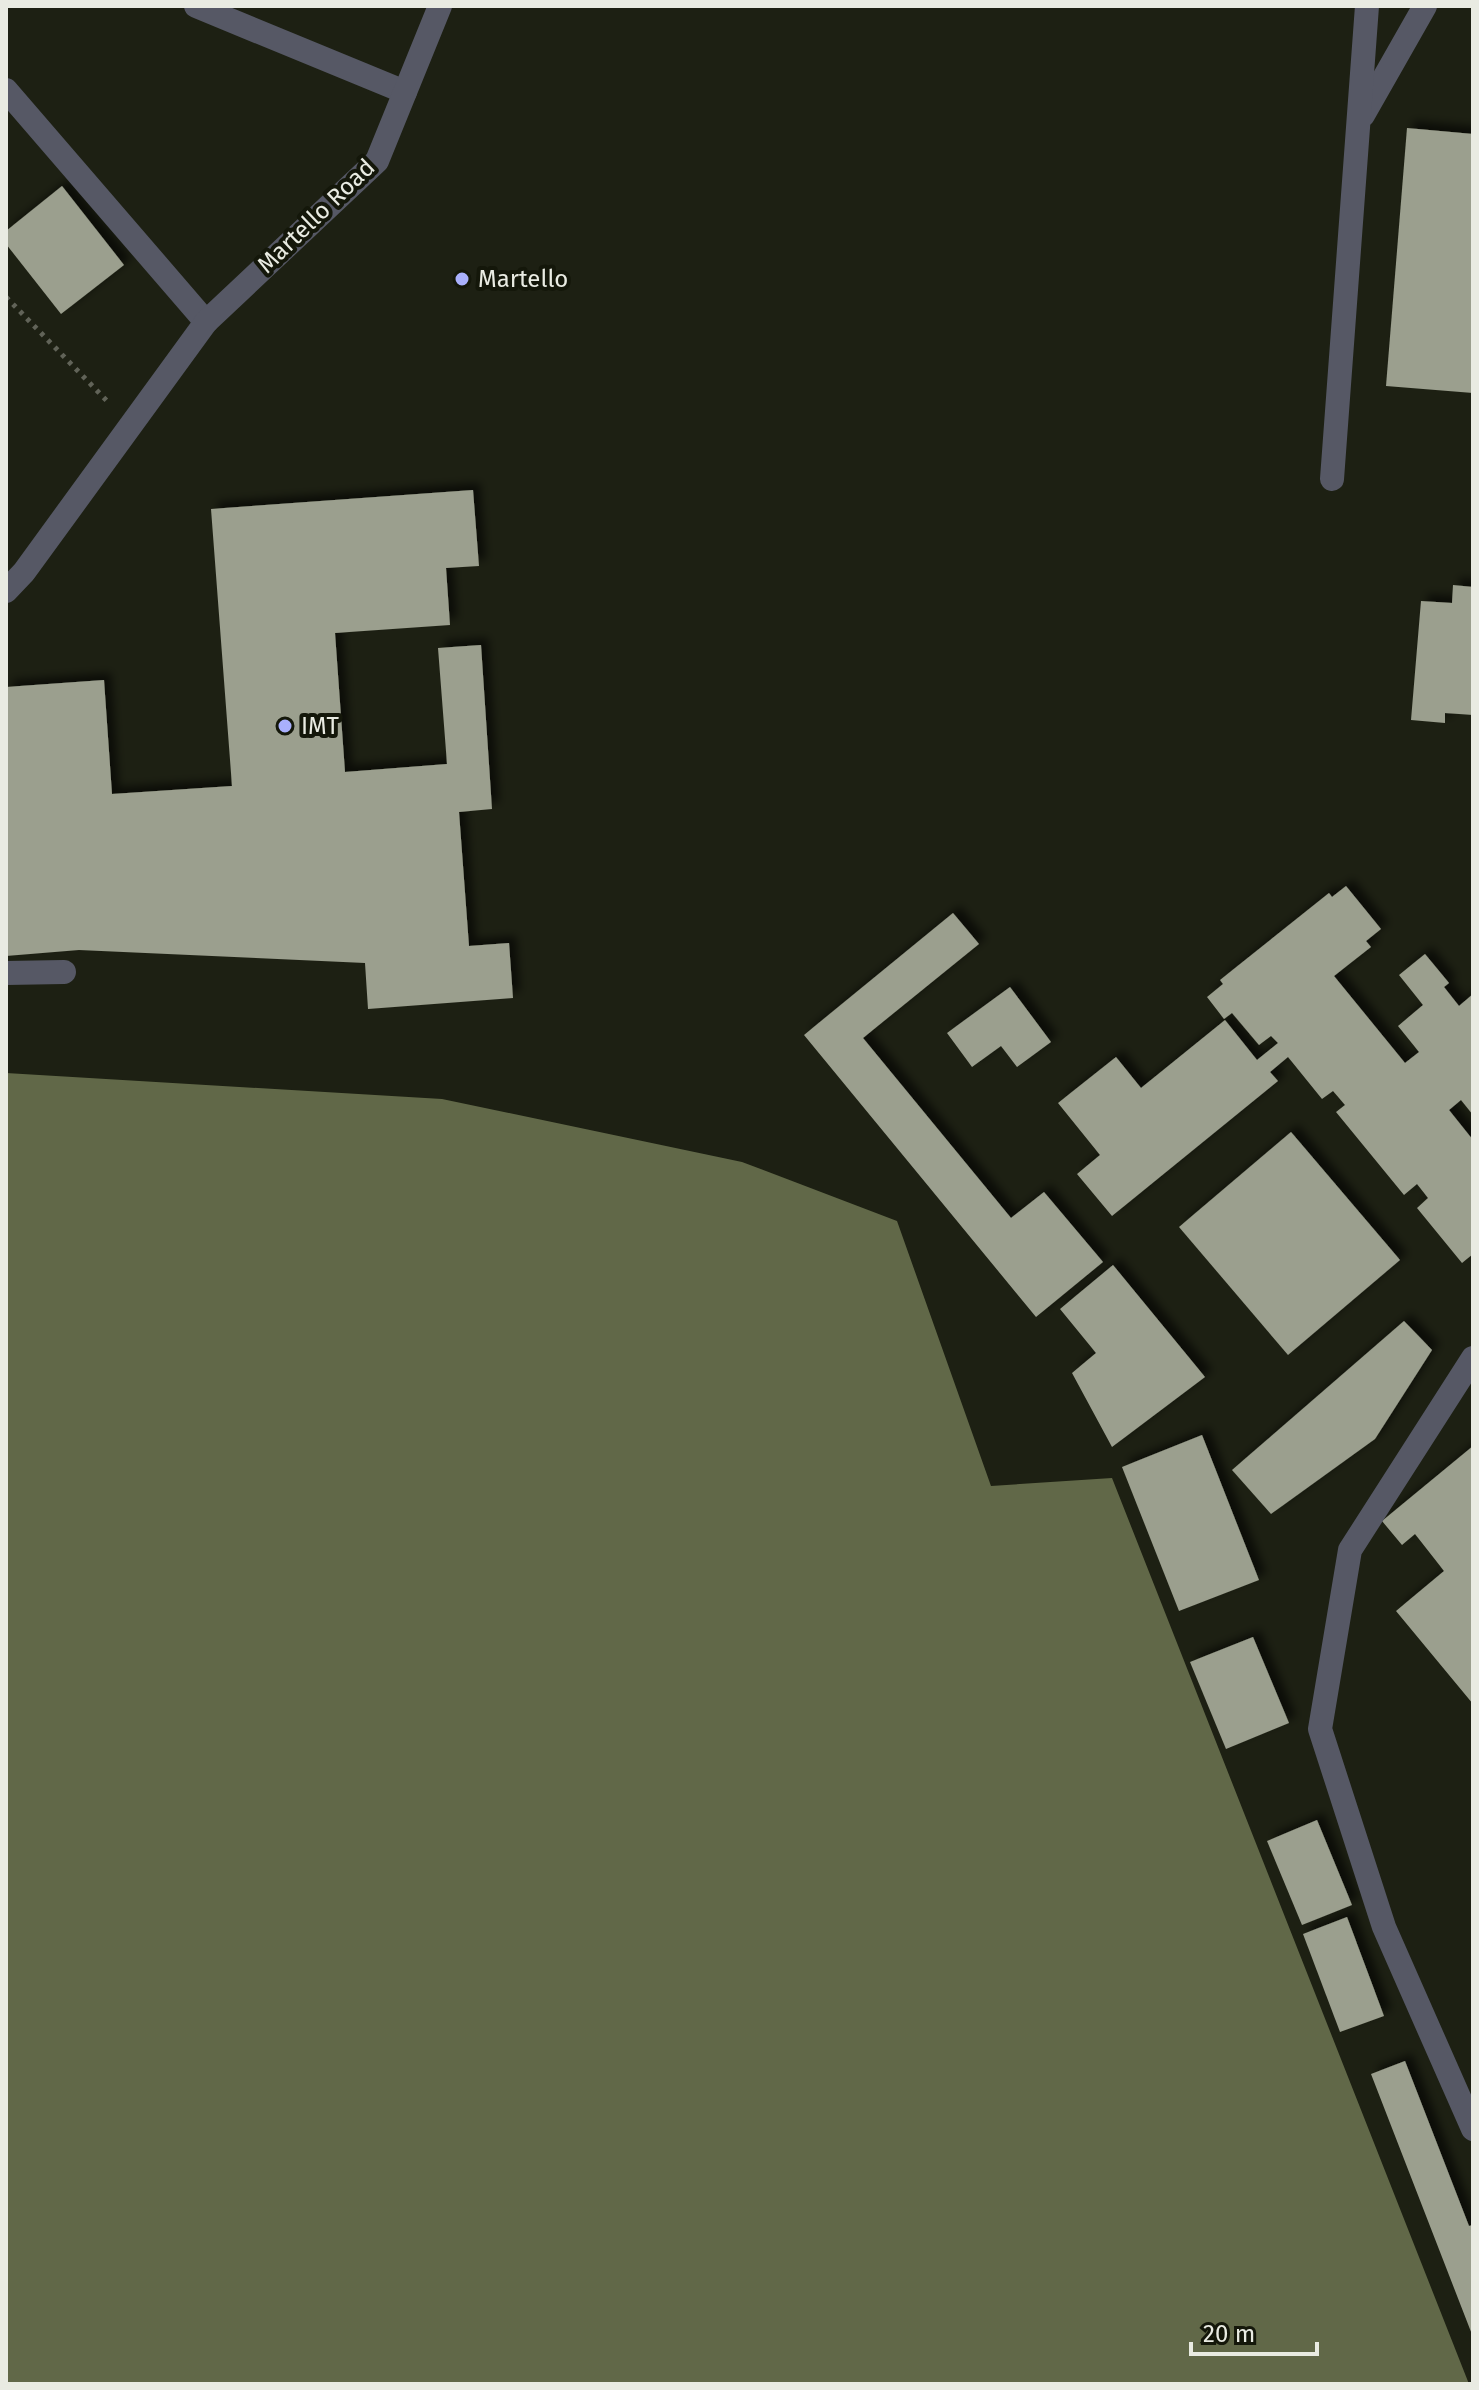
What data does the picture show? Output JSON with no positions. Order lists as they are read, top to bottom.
{
  "streets": {
    "lane": ["Martello Road"]
  },
  "places": ["Martello", "IMT"],
  "scale_bar": "20 m"
}
